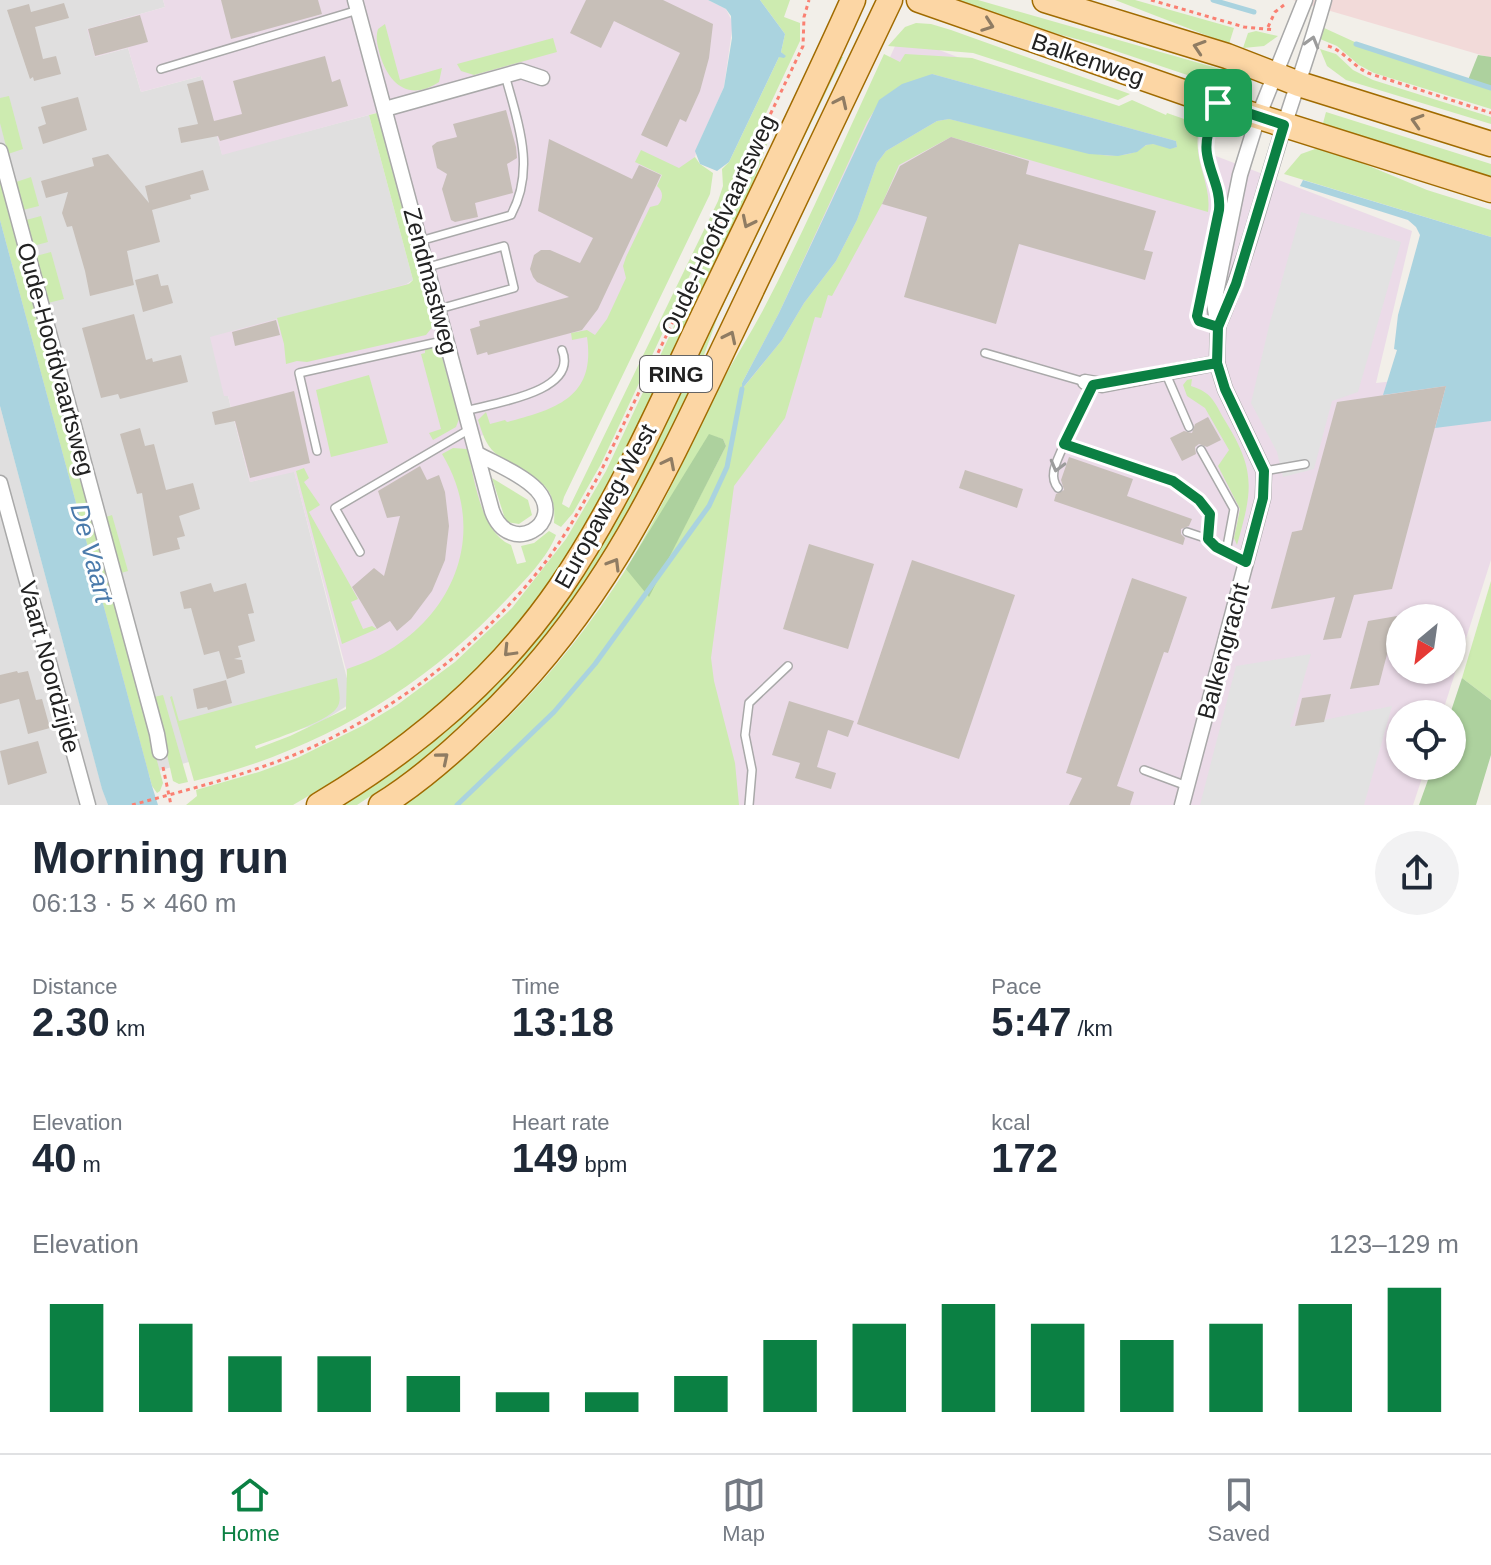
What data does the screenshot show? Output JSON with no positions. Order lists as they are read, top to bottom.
{
  "streets": {
    "main road": ["Balkenweg", "RING", "Europaweg-West"],
    "street": [
      "Oude-Hoofdvaartsweg",
      "Zendmastweg",
      "Balkengracht",
      "Vaart Noordzijde"
    ]
  },
  "water": ["De Vaart"],
  "north": "bottom left",
  "page": {
    "heading": ["Morning run", "06:13 · 5 × 460 m"],
    "stats": [
      ["Distance", "2.30 km"],
      ["Time", "13:18"],
      ["Pace", "5:47 /km"],
      ["Elevation", "40 m"],
      ["Heart rate", "149 bpm"],
      ["kcal", "172"]
    ],
    "chart": ["Elevation", "123–129 m"],
    "tabs": ["Home", "Map", "Saved"]
  }
}
